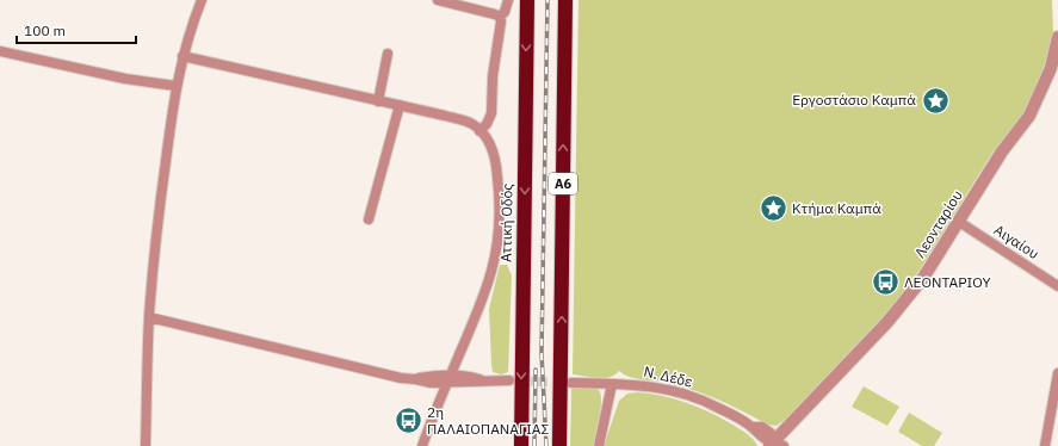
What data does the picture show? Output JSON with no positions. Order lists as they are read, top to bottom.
{
  "streets": {
    "highway": ["Α6", "Αττική Οδός"],
    "street": ["Λεονταρίου", "Αιγαίου", "Ν. Δέδε"]
  },
  "crossings": [
    ["Λεονταρίου", "Αιγαίου"],
    ["Λεονταρίου", "Ν. Δέδε"]
  ],
  "places": {
    "place": ["Εργοστάσιο Καμπά", "Kτήμα Καμπά"],
    "bus stop": ["ΛΕΟΝΤΑΡΙΟΥ", "2η ΠΑΛΑΙΟΠΑΝΑΓΙΑΣ"]
  },
  "scale_bar": "100 m"
}
